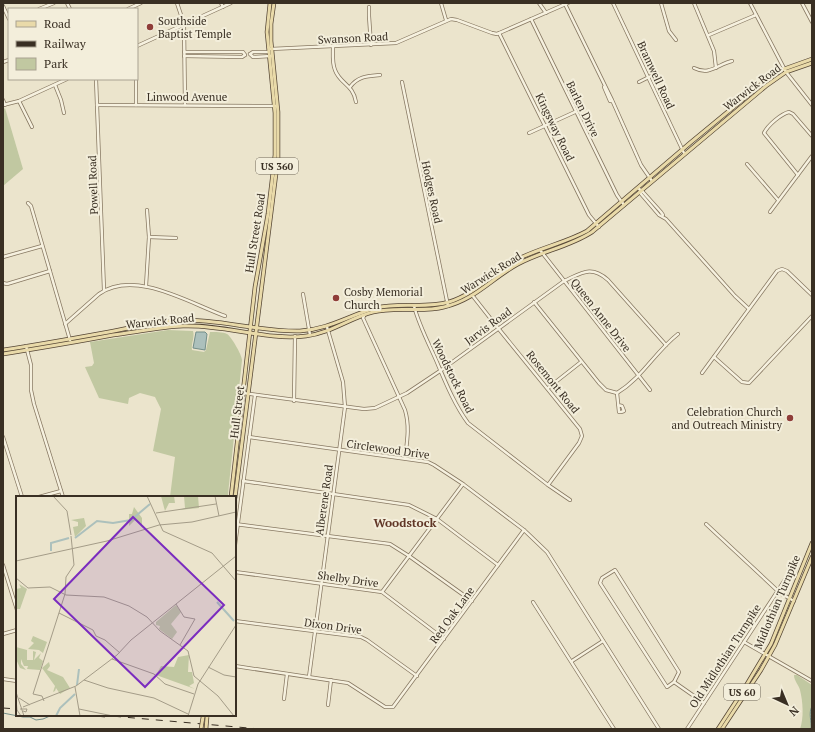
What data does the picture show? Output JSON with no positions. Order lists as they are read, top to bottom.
{
  "streets": {
    "main road": [
      "Warwick Road",
      "US 360",
      "Hull Street Road",
      "Hull Street",
      "Midlothian Turnpike",
      "US 60"
    ],
    "street": [
      "Swanson Road",
      "Bramwell Road",
      "Linwood Avenue",
      "Barlen Drive",
      "Kingsway Road",
      "Powell Road",
      "Hodges Road",
      "Queen Anne Drive",
      "Jarvis Road",
      "Woodstock Road",
      "Rosemont Road",
      "Circlewood Drive",
      "Alberene Road",
      "Shelby Drive",
      "Red Oak Lane",
      "Dixon Drive",
      "Old Midlothian Turnpike"
    ]
  },
  "crossings": [
    ["Swanson Road", "Hull Street Road"],
    ["Bramwell Road", "Warwick Road"],
    ["Warwick Road", "Barlen Drive"],
    ["Warwick Road", "Kingsway Road"],
    ["Warwick Road", "Hodges Road"],
    ["Warwick Road", "Hull Street Road"],
    ["Warwick Road", "Queen Anne Drive"],
    ["Warwick Road", "Woodstock Road"],
    ["Warwick Road", "Rosemont Road"],
    ["Warwick Road", "Hull Street"],
    ["Warwick Road", "Alberene Road"],
    ["Linwood Avenue", "Powell Road"],
    ["Linwood Avenue", "Hull Street Road"],
    ["Hull Street Road", "Jarvis Road"],
    ["Hull Street Road", "Hull Street"],
    ["Queen Anne Drive", "Jarvis Road"],
    ["Jarvis Road", "Woodstock Road"],
    ["Jarvis Road", "Rosemont Road"],
    ["Jarvis Road", "Hull Street"],
    ["Jarvis Road", "Alberene Road"],
    ["Woodstock Road", "Rosemont Road"],
    ["Circlewood Drive", "Alberene Road"],
    ["Circlewood Drive", "Red Oak Lane"],
    ["Alberene Road", "Shelby Drive"],
    ["Alberene Road", "Dixon Drive"],
    ["Shelby Drive", "Red Oak Lane"],
    ["Red Oak Lane", "Dixon Drive"]
  ],
  "districts": ["Woodstock"],
  "places": ["Southside Baptist Temple", "Cosby Memorial Church", "Celebration Church and Outreach Ministry"],
  "legend": ["Road", "Railway", "Park"],
  "north": "bottom right"
}
